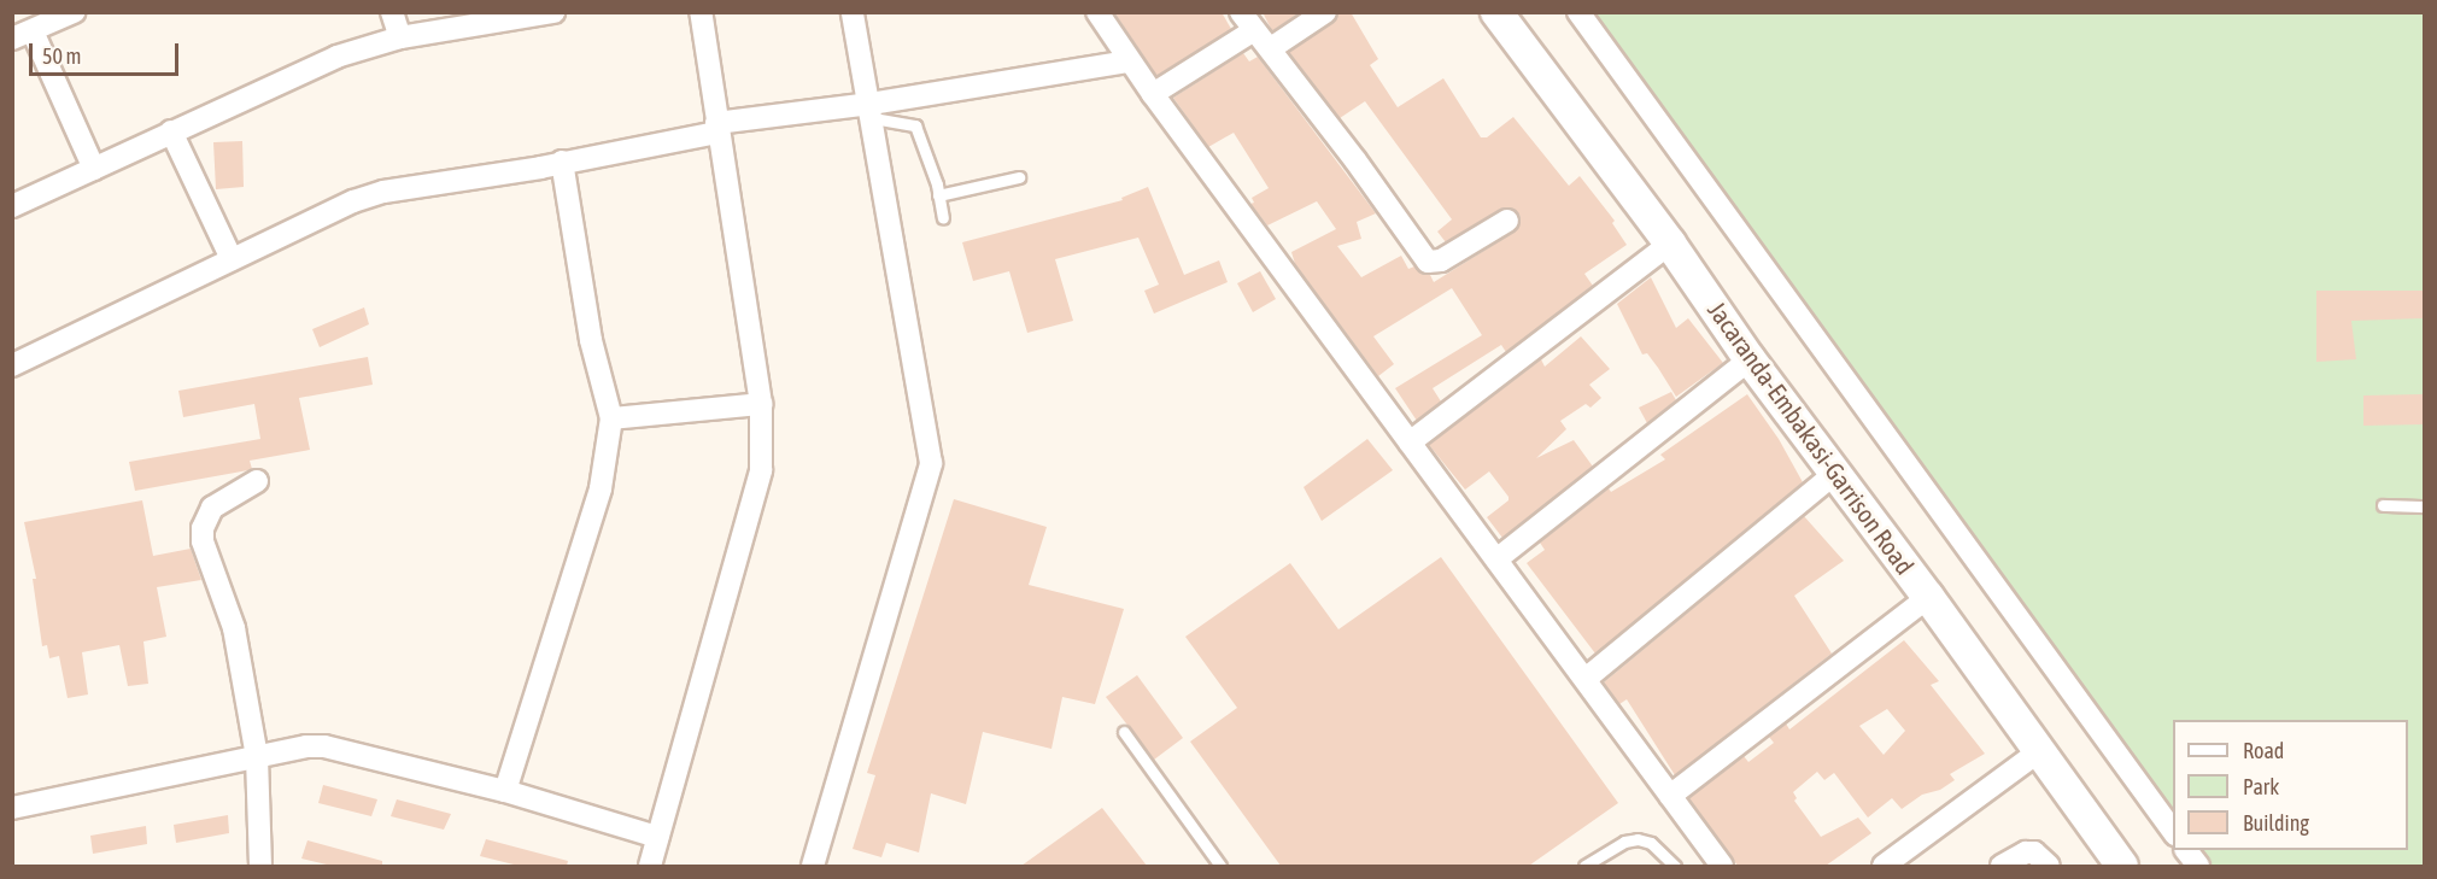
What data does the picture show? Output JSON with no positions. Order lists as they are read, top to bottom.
{
  "streets": {
    "street": ["Jacaranda-Embakasi-Garrison Road"]
  },
  "legend": ["Road", "Park", "Building"],
  "scale_bar": "50 m"
}
